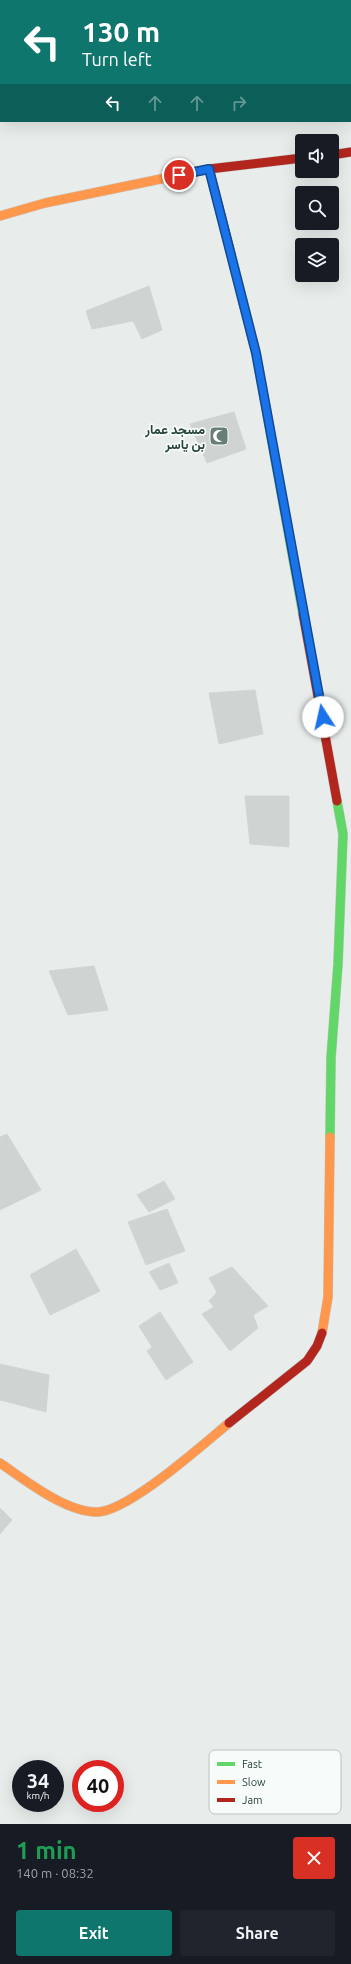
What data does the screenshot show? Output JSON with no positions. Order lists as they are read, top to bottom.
{
  "places": {
    "mosque": ["مسجد عمار بن ياسر"]
  },
  "legend": ["Fast", "Slow", "Jam"],
  "page": {
    "turn": ["130 m", "Turn left"],
    "speed": "34 km/h",
    "limit": "40",
    "heading": ["1 min", "140 m · 08:32"],
    "buttons": ["Exit", "Share"]
  }
}
